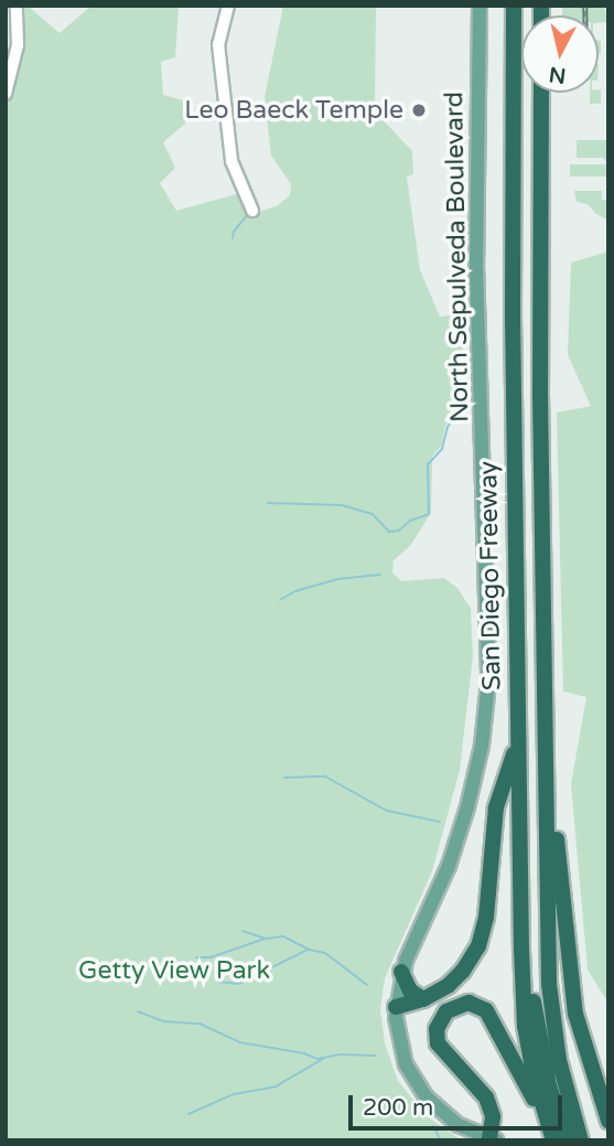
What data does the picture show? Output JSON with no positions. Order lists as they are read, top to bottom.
{
  "streets": {
    "highway": ["San Diego Freeway"],
    "main road": ["North Sepulveda Boulevard"]
  },
  "parks": ["Getty View Park"],
  "places": ["Leo Baeck Temple"],
  "scale_bar": "200 m",
  "north": "bottom"
}
